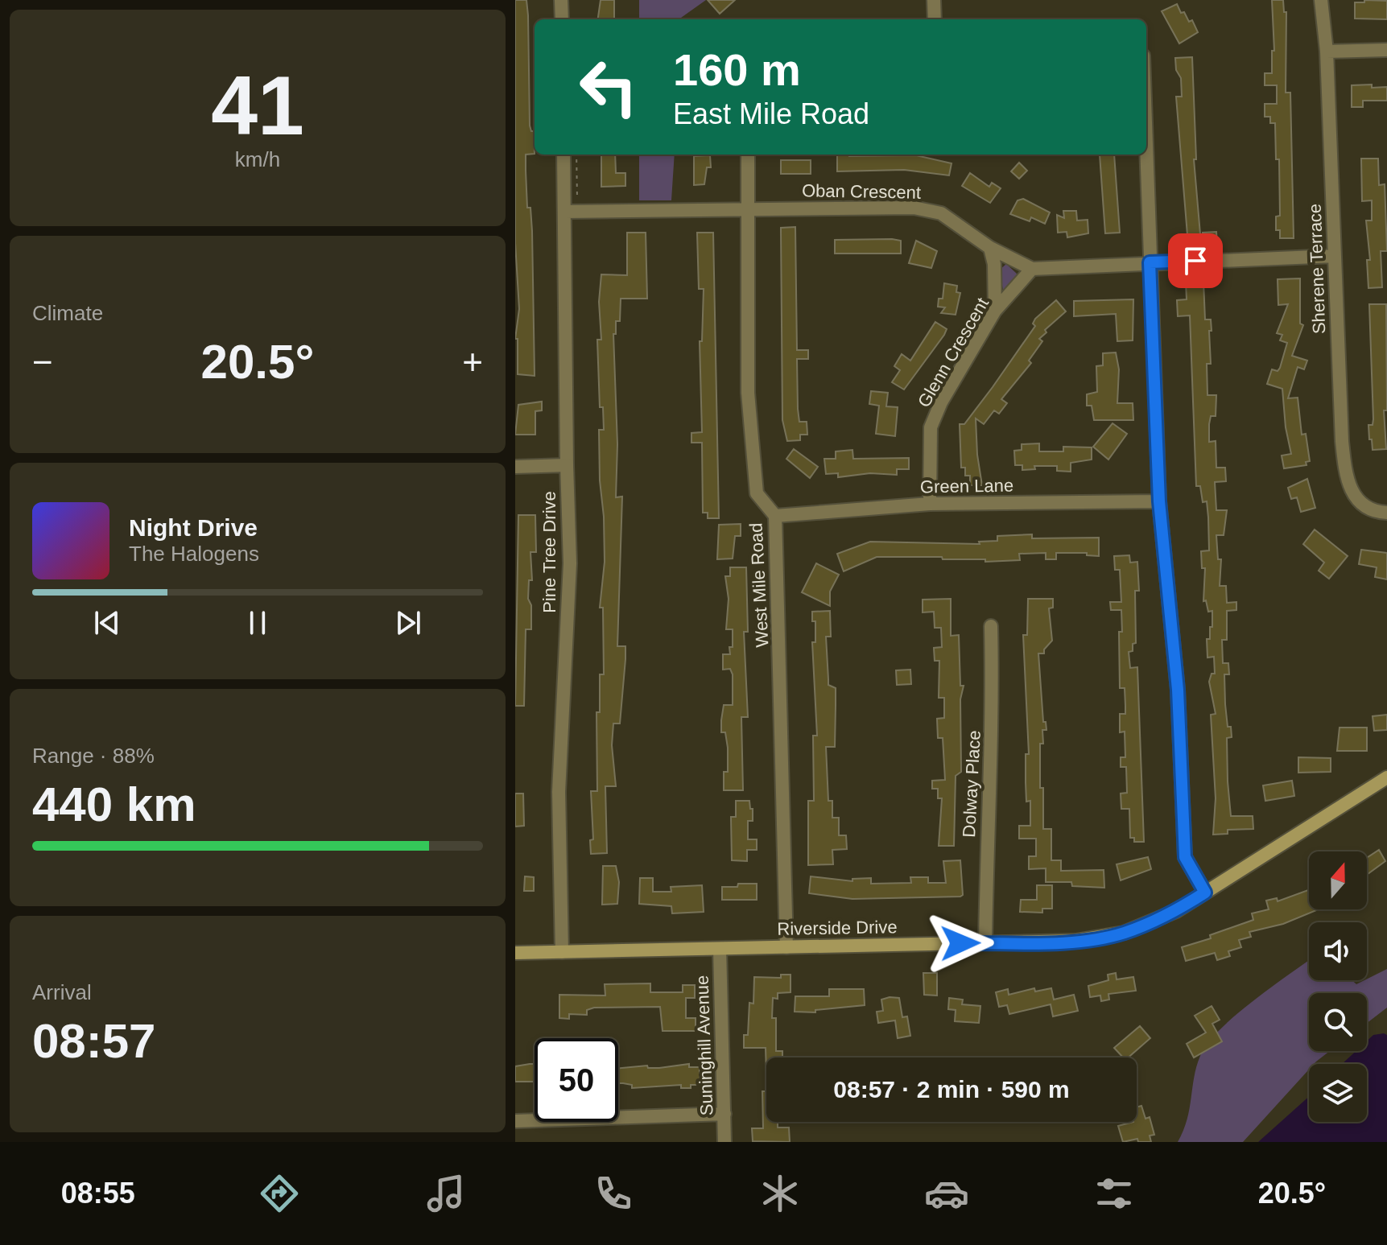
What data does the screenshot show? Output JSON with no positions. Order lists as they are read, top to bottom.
{
  "streets": {
    "main road": ["Riverside Drive"],
    "street": [
      "Oban Crescent",
      "Sherene Terrace",
      "Glenn Crescent",
      "Green Lane",
      "Pine Tree Drive",
      "West Mile Road",
      "Dolway Place",
      "Suninghill Avenue"
    ]
  },
  "crossings": [
    ["Oban Crescent", "Sherene Terrace"],
    ["Oban Crescent", "Glenn Crescent"],
    ["Oban Crescent", "Pine Tree Drive"],
    ["Oban Crescent", "West Mile Road"],
    ["Glenn Crescent", "Green Lane"],
    ["Green Lane", "West Mile Road"],
    ["Pine Tree Drive", "Riverside Drive"],
    ["West Mile Road", "Riverside Drive"],
    ["Dolway Place", "Riverside Drive"],
    ["Riverside Drive", "Suninghill Avenue"]
  ],
  "north": "top",
  "page": {
    "tile": [
      ["41", "km/h"],
      "Climate",
      ["Range · 88%", "440 km"],
      ["Arrival", "08:57"]
    ],
    "turn": ["160 m", "East Mile Road"],
    "heat": ["−", "20.5°", "+"],
    "song": ["Night Drive", "The Halogens"],
    "limit": "50",
    "trip": "08:57 · 2 min · 590 m",
    "tabs": ["08:55", "20.5°"]
  }
}
